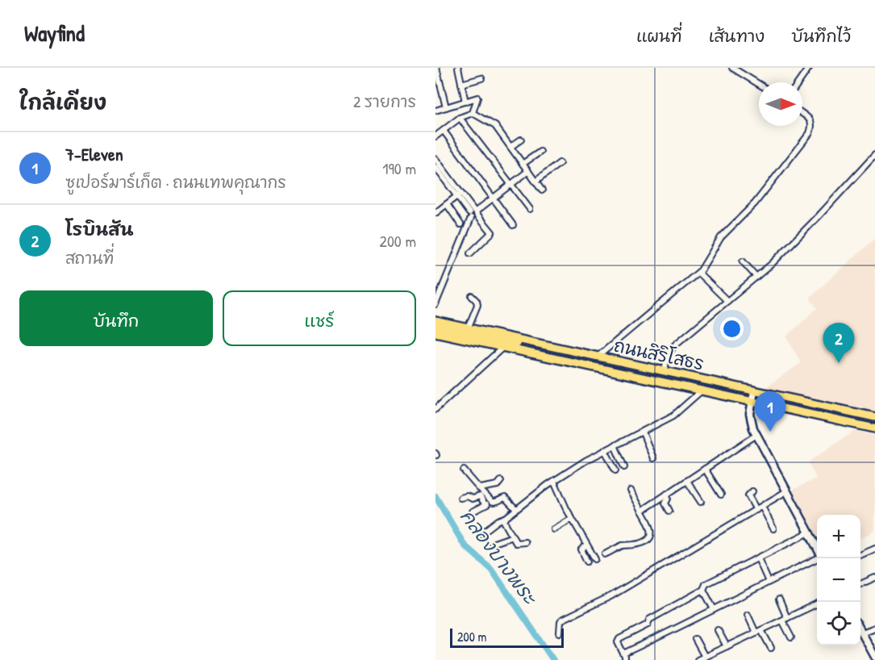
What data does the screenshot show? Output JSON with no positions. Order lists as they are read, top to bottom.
{
  "streets": {
    "highway": ["ถนนสิริโสธร"]
  },
  "water": ["คลองบางพระ"],
  "scale_bar": "200 m",
  "north": "right",
  "page": {
    "header": "Wayfind",
    "nav": ["แผนที่", "เส้นทาง", "บันทึกไว้"],
    "heading": ["ใกล้เคียง", "2 รายการ"],
    "list": [
      {
        "mark": "1",
        "name": "7-Eleven",
        "note": "ซูเปอร์มาร์เก็ต · ถนนเทพคุณากร",
        "value": "190 m"
      },
      {
        "mark": "2",
        "name": "โรบินสัน",
        "note": "สถานที่",
        "value": "200 m"
      }
    ],
    "buttons": ["บันทึก", "แชร์"],
    "pins": ["2", "1"],
    "map_buttons": ["+", "−"],
    "scale": "200 m"
  }
}
